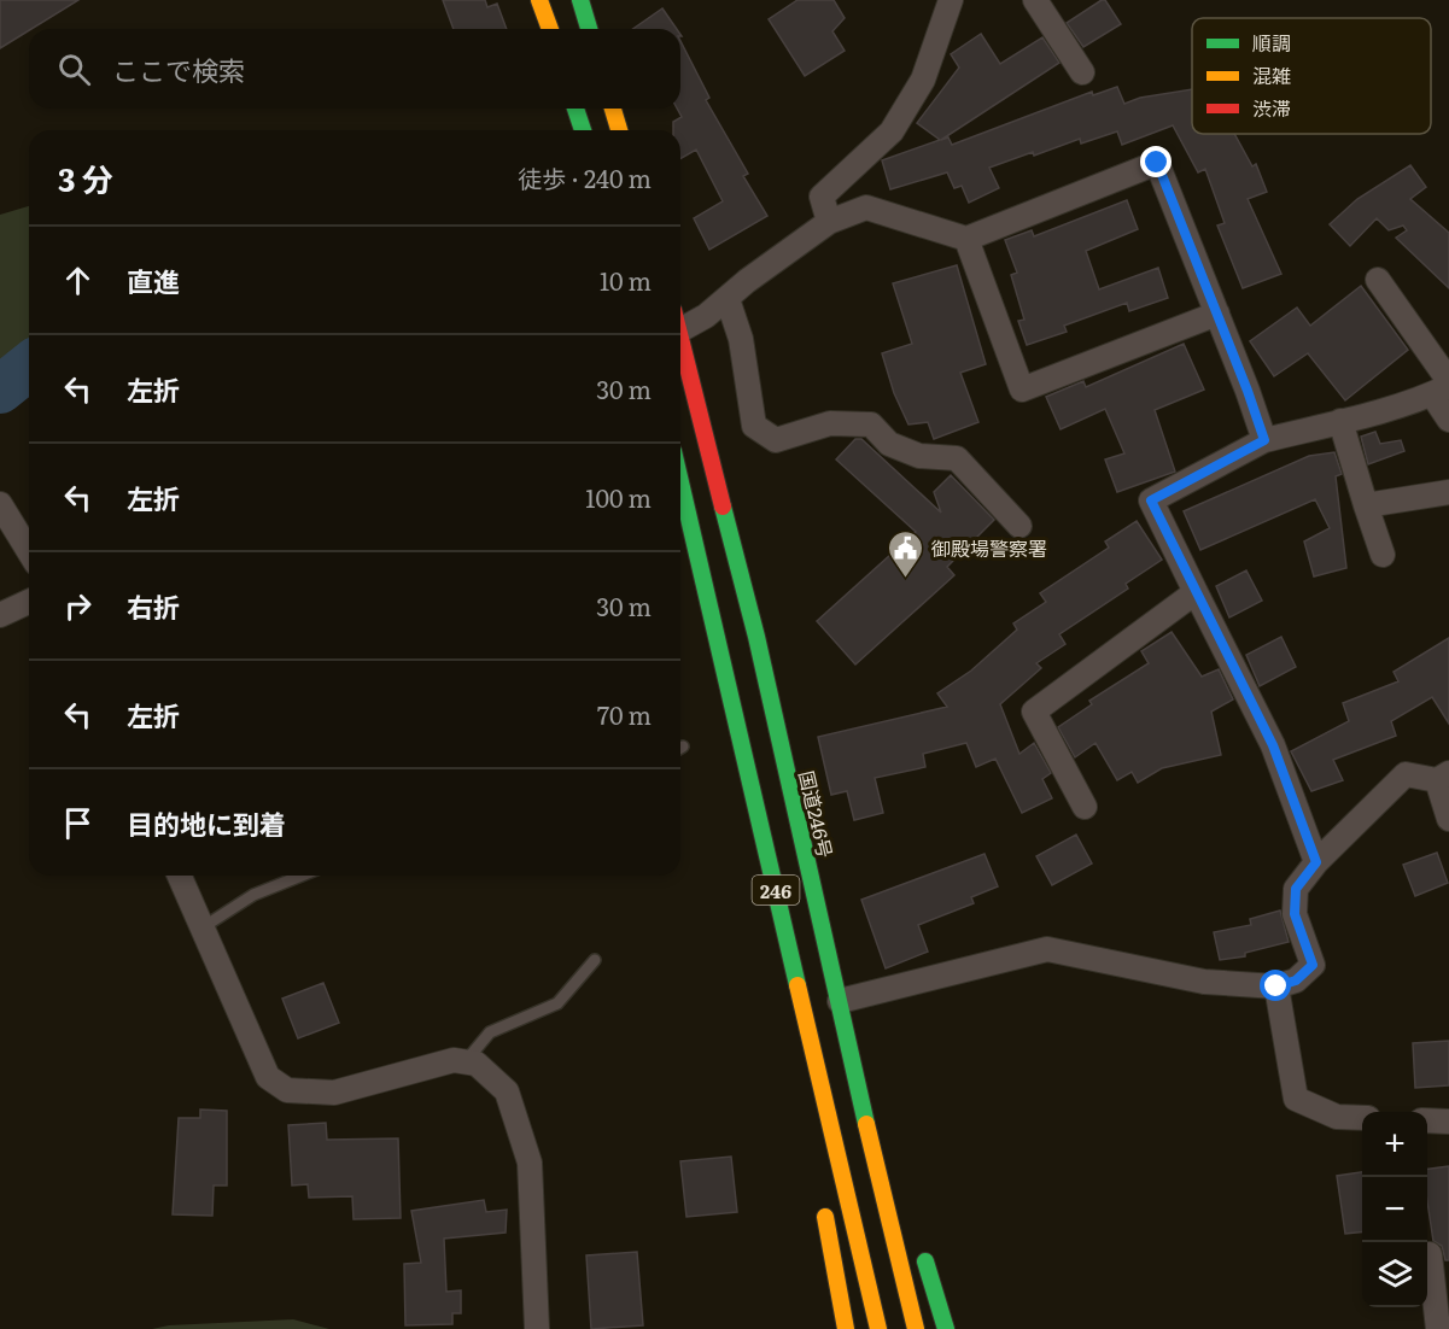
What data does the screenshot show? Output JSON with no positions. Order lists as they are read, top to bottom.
{
  "streets": {
    "highway": ["国道246号", "246"]
  },
  "crossings": [
    ["国道246号", "246"]
  ],
  "places": {
    "public building": ["御殿場警察署"]
  },
  "legend": ["順調", "混雑", "渋滞"],
  "page": {
    "search": "ここで検索",
    "heading": ["3 分", "徒歩 · 240 m"],
    "list": [
      ["直進", "10 m"],
      ["左折", "30 m"],
      ["左折", "100 m"],
      ["右折", "30 m"],
      ["左折", "70 m"],
      "目的地に到着"
    ],
    "map_buttons": ["+", "−"]
  }
}
